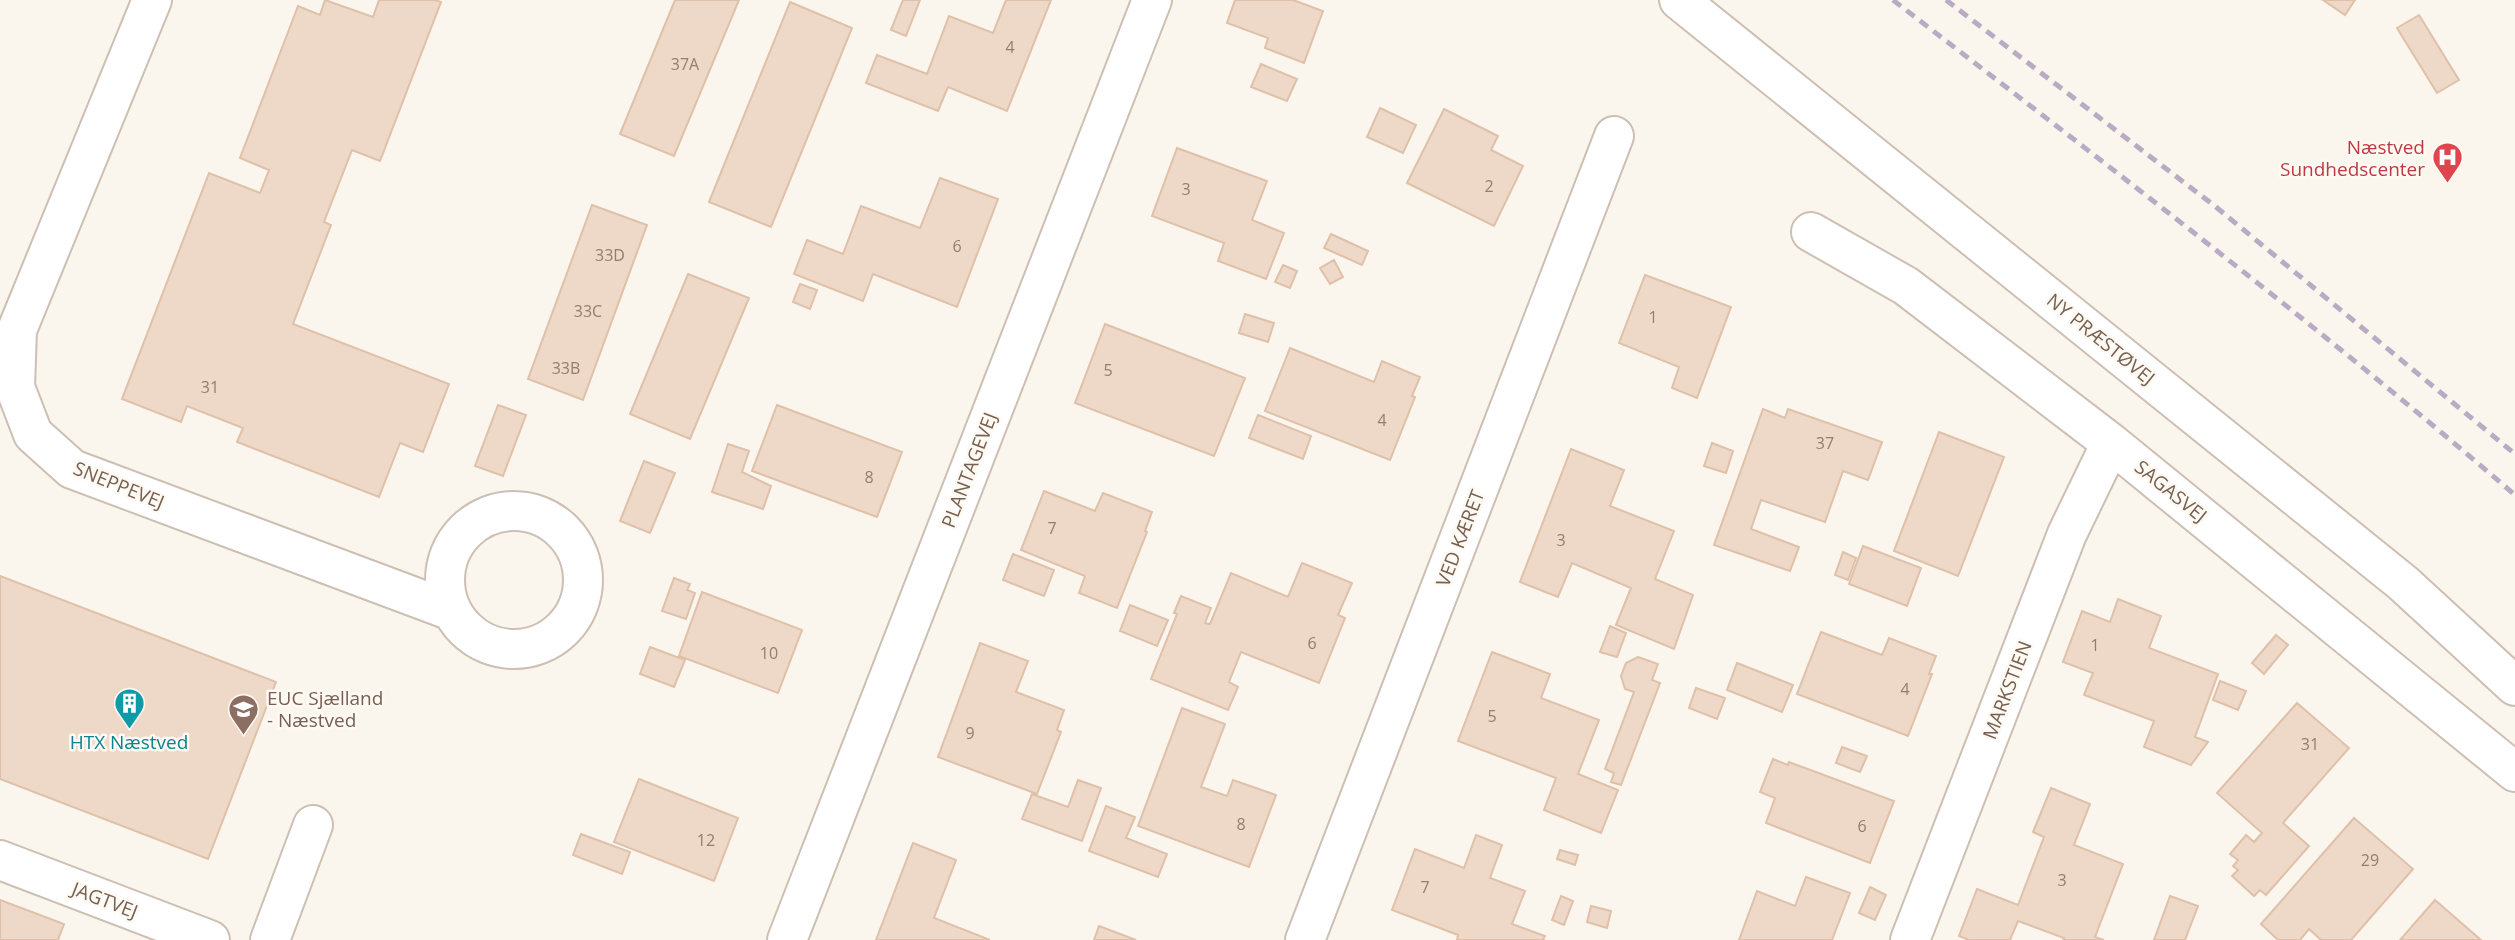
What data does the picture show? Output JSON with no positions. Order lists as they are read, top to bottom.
{
  "streets": {
    "street": [
      "NY PRÆSTØVEJ",
      "PLANTAGEVEJ",
      "SNEPPEVEJ",
      "SAGASVEJ",
      "VED KÆRET",
      "MARKSTIEN",
      "JAGTVEJ"
    ]
  },
  "crossings": [
    ["SAGASVEJ", "MARKSTIEN"]
  ],
  "places": {
    "hospital": ["Næstved Sundhedscenter"],
    "building": ["HTX Næstved"],
    "school or university": ["EUC Sjælland - Næstved"]
  },
  "house_numbers": [
    "4",
    "37A",
    "2",
    "3",
    "6",
    "33D",
    "33C",
    "1",
    "33B",
    "5",
    "31",
    "4",
    "37",
    "8",
    "7",
    "3",
    "6",
    "1",
    "10",
    "4",
    "5",
    "9",
    "31",
    "8",
    "6",
    "12",
    "29",
    "3",
    "7"
  ]
}
